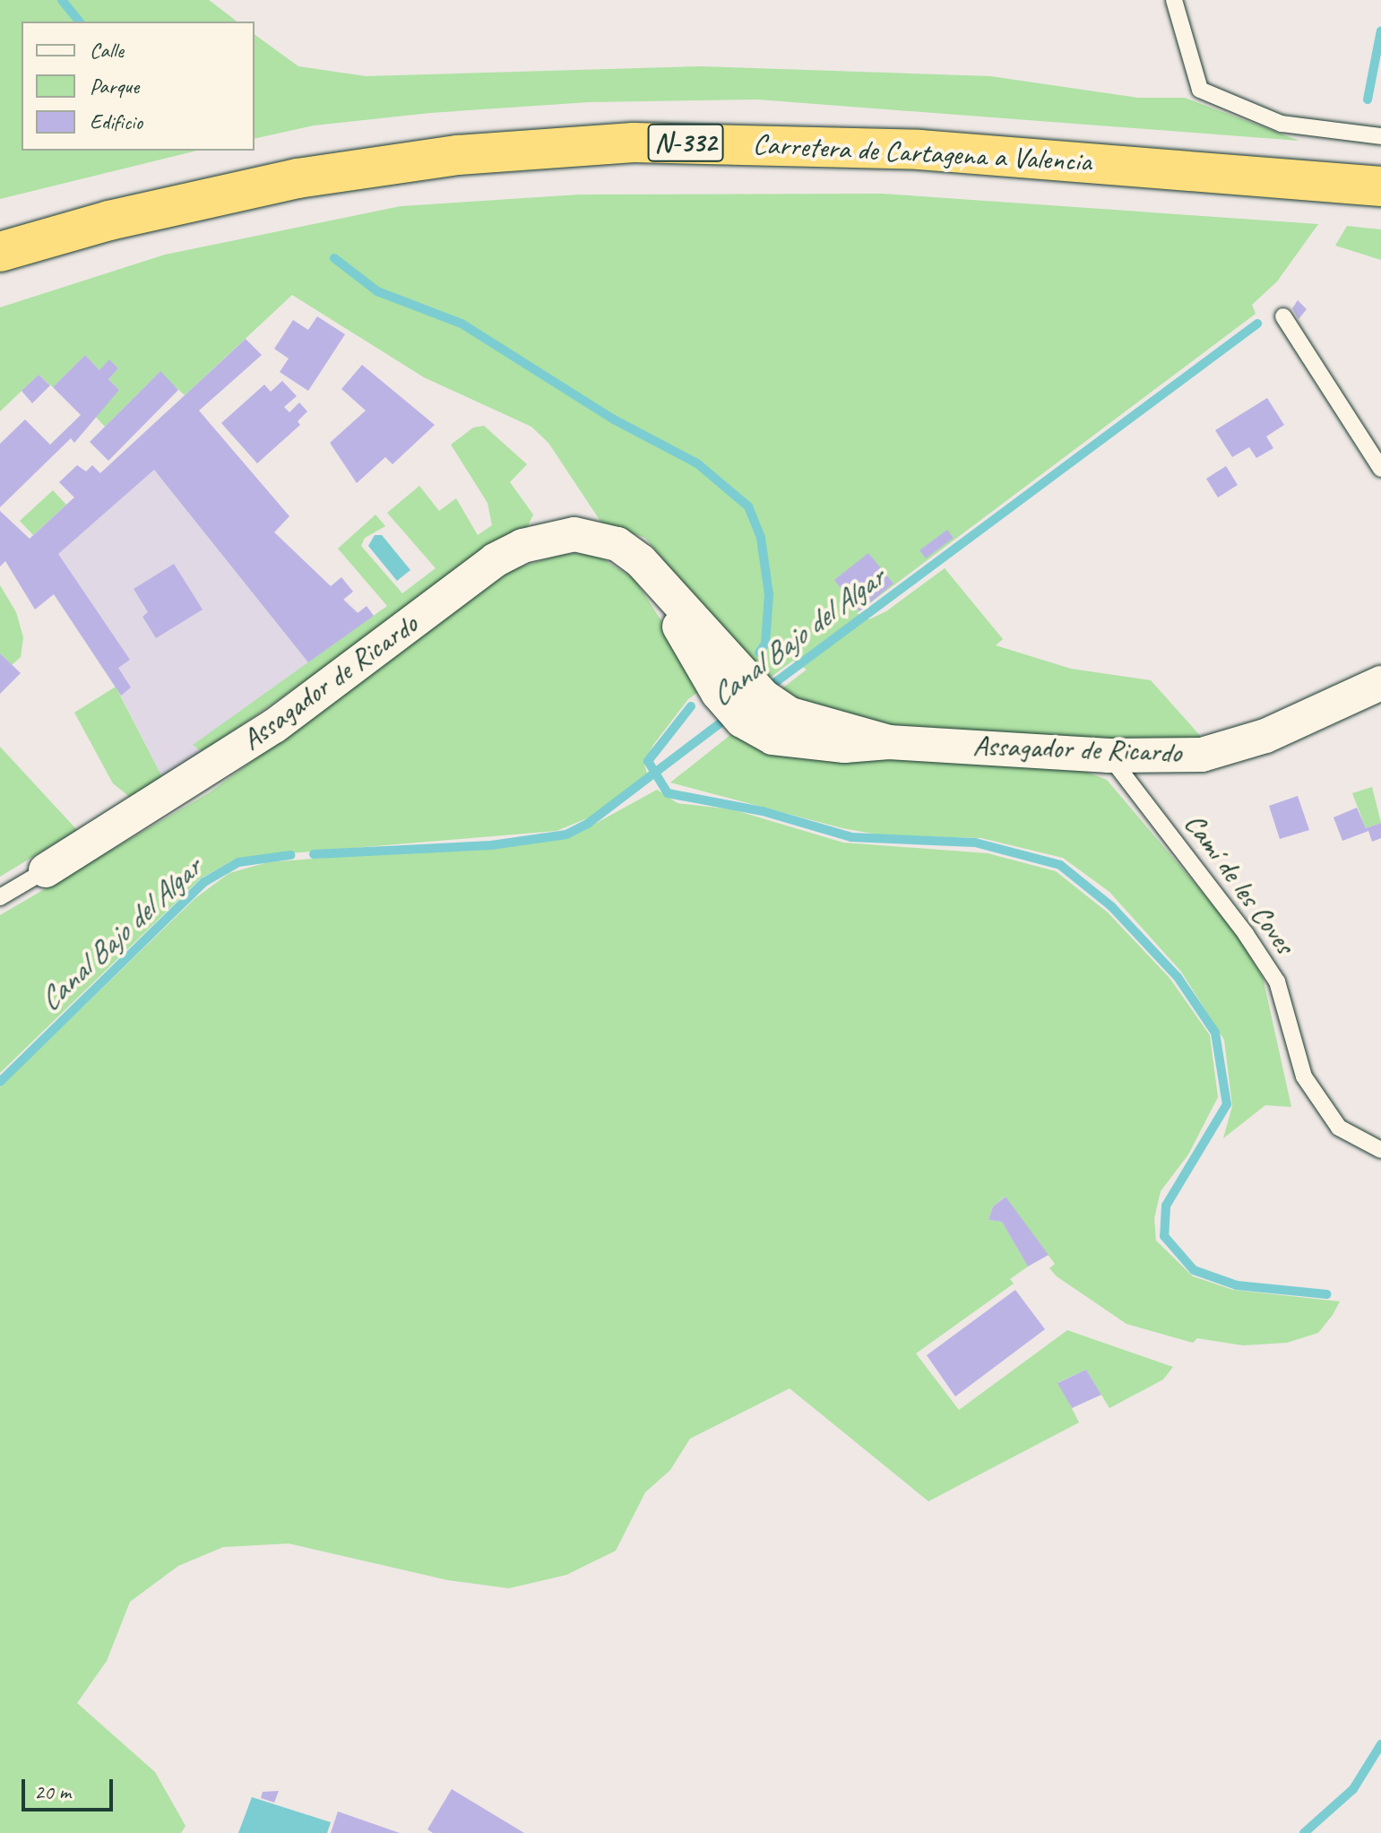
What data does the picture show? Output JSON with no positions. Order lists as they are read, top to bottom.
{
  "streets": {
    "highway": ["N-332", "Carretera de Cartagena a Valencia"],
    "street": ["Assagador de Ricardo"],
    "lane": ["Camí de les Coves"]
  },
  "crossings": [
    ["Assagador de Ricardo", "Camí de les Coves"]
  ],
  "water": ["Canal Bajo del Algar"],
  "legend": ["Calle", "Parque", "Edificio"],
  "scale_bar": "20 m"
}
